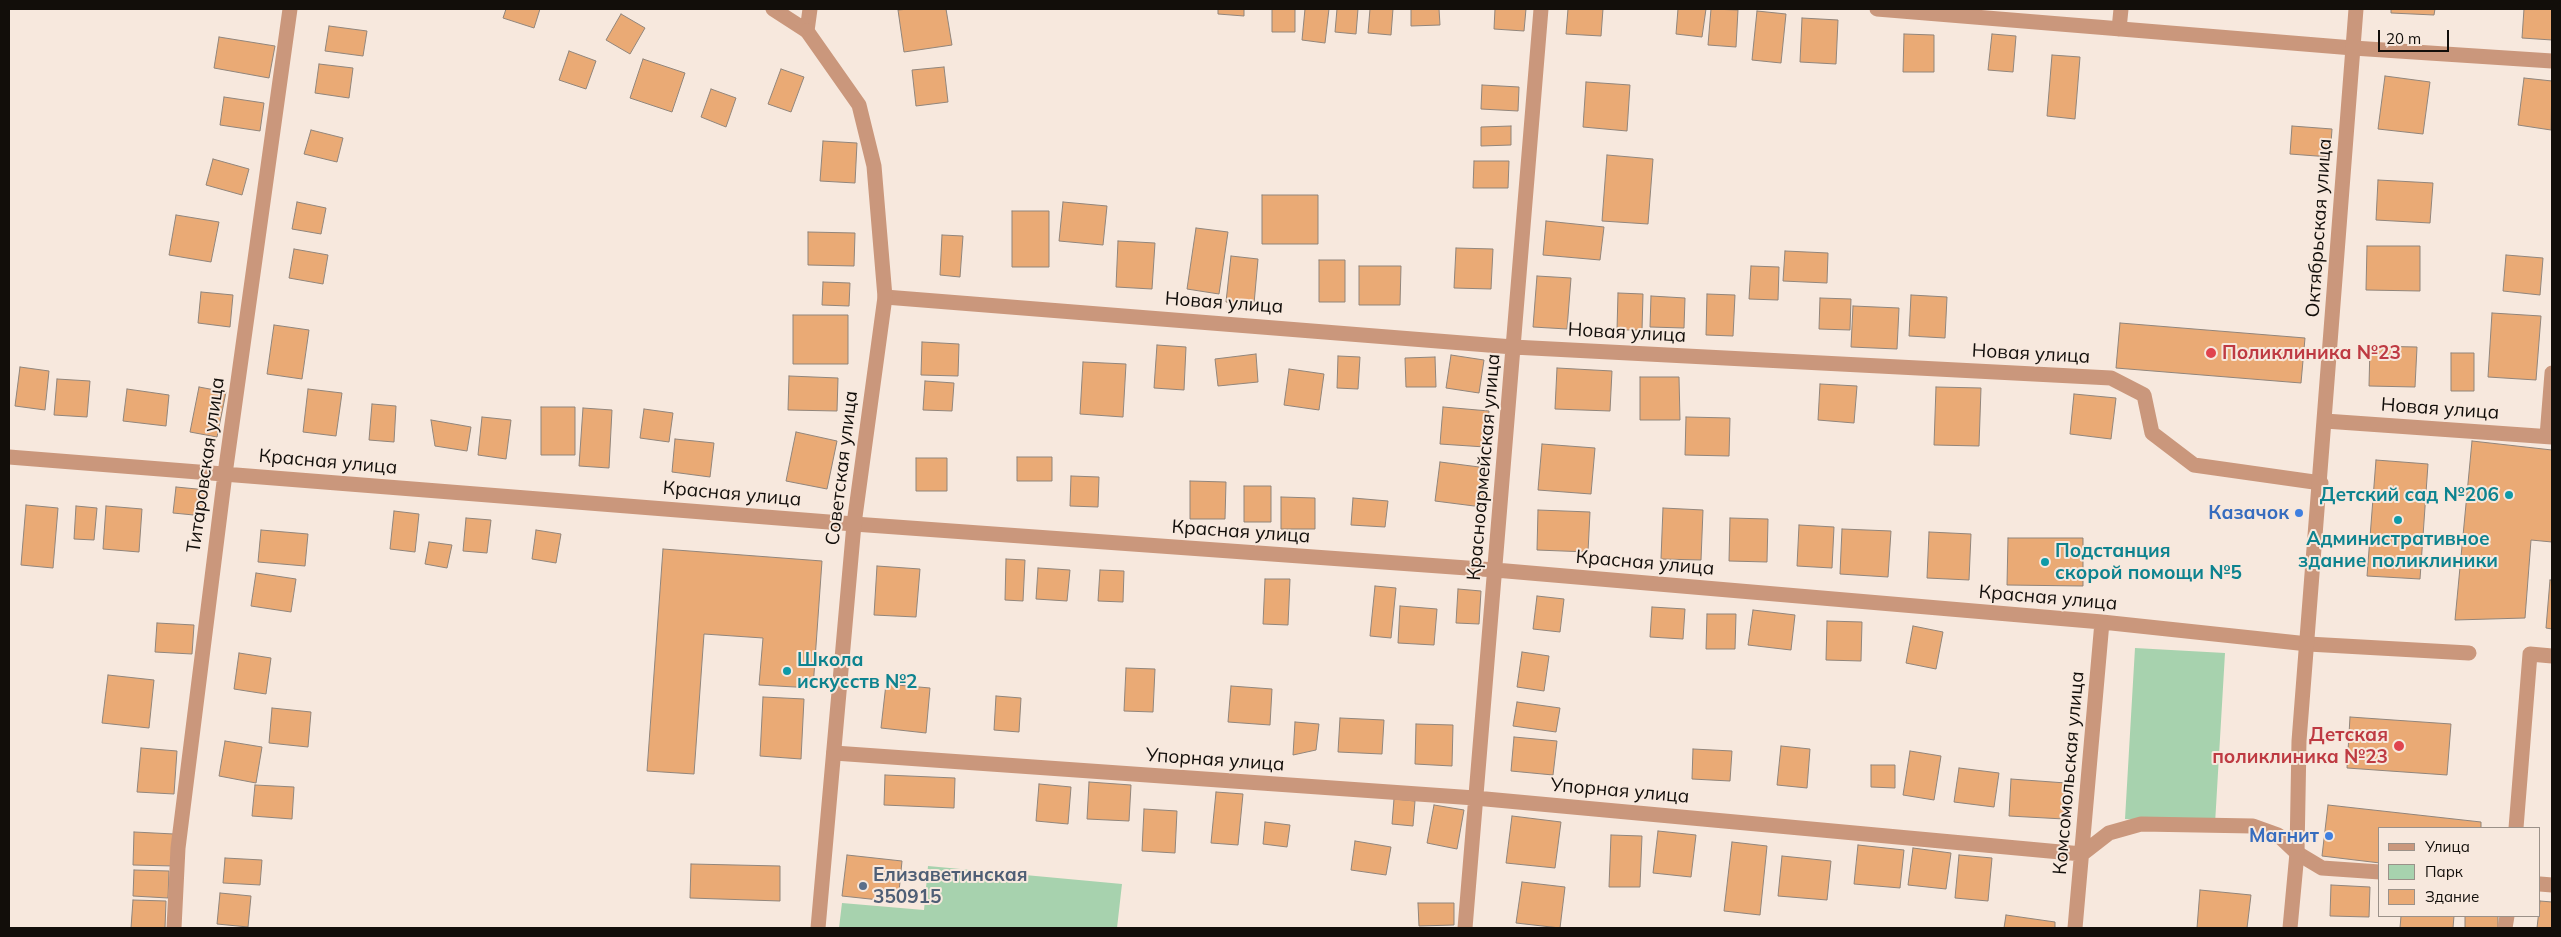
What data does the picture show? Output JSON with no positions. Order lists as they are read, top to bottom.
{
  "streets": {
    "street": [
      "Октябрьская улица",
      "Новая улица",
      "Красная улица",
      "Титаровская улица",
      "Красноармейская улица",
      "Советская улица",
      "Упорная улица",
      "Комсомольская улица"
    ]
  },
  "crossings": [
    ["Октябрьская улица", "Новая улица"],
    ["Октябрьская улица", "Красная улица"],
    ["Новая улица", "Красноармейская улица"],
    ["Новая улица", "Советская улица"],
    ["Красная улица", "Титаровская улица"],
    ["Красная улица", "Красноармейская улица"],
    ["Красная улица", "Советская улица"],
    ["Красная улица", "Комсомольская улица"],
    ["Красноармейская улица", "Упорная улица"],
    ["Советская улица", "Упорная улица"],
    ["Упорная улица", "Комсомольская улица"]
  ],
  "places": [
    "Поликлиника №23",
    "Детский сад №206",
    "Казачок",
    "Административное здание поликлиники",
    "Подстанция скорой помощи №5",
    "Школа искусств №2",
    "Детская поликлиника №23",
    "Магнит",
    "Елизаветинская 350915"
  ],
  "legend": ["Улица", "Парк", "Здание"],
  "scale_bar": "20 m"
}
